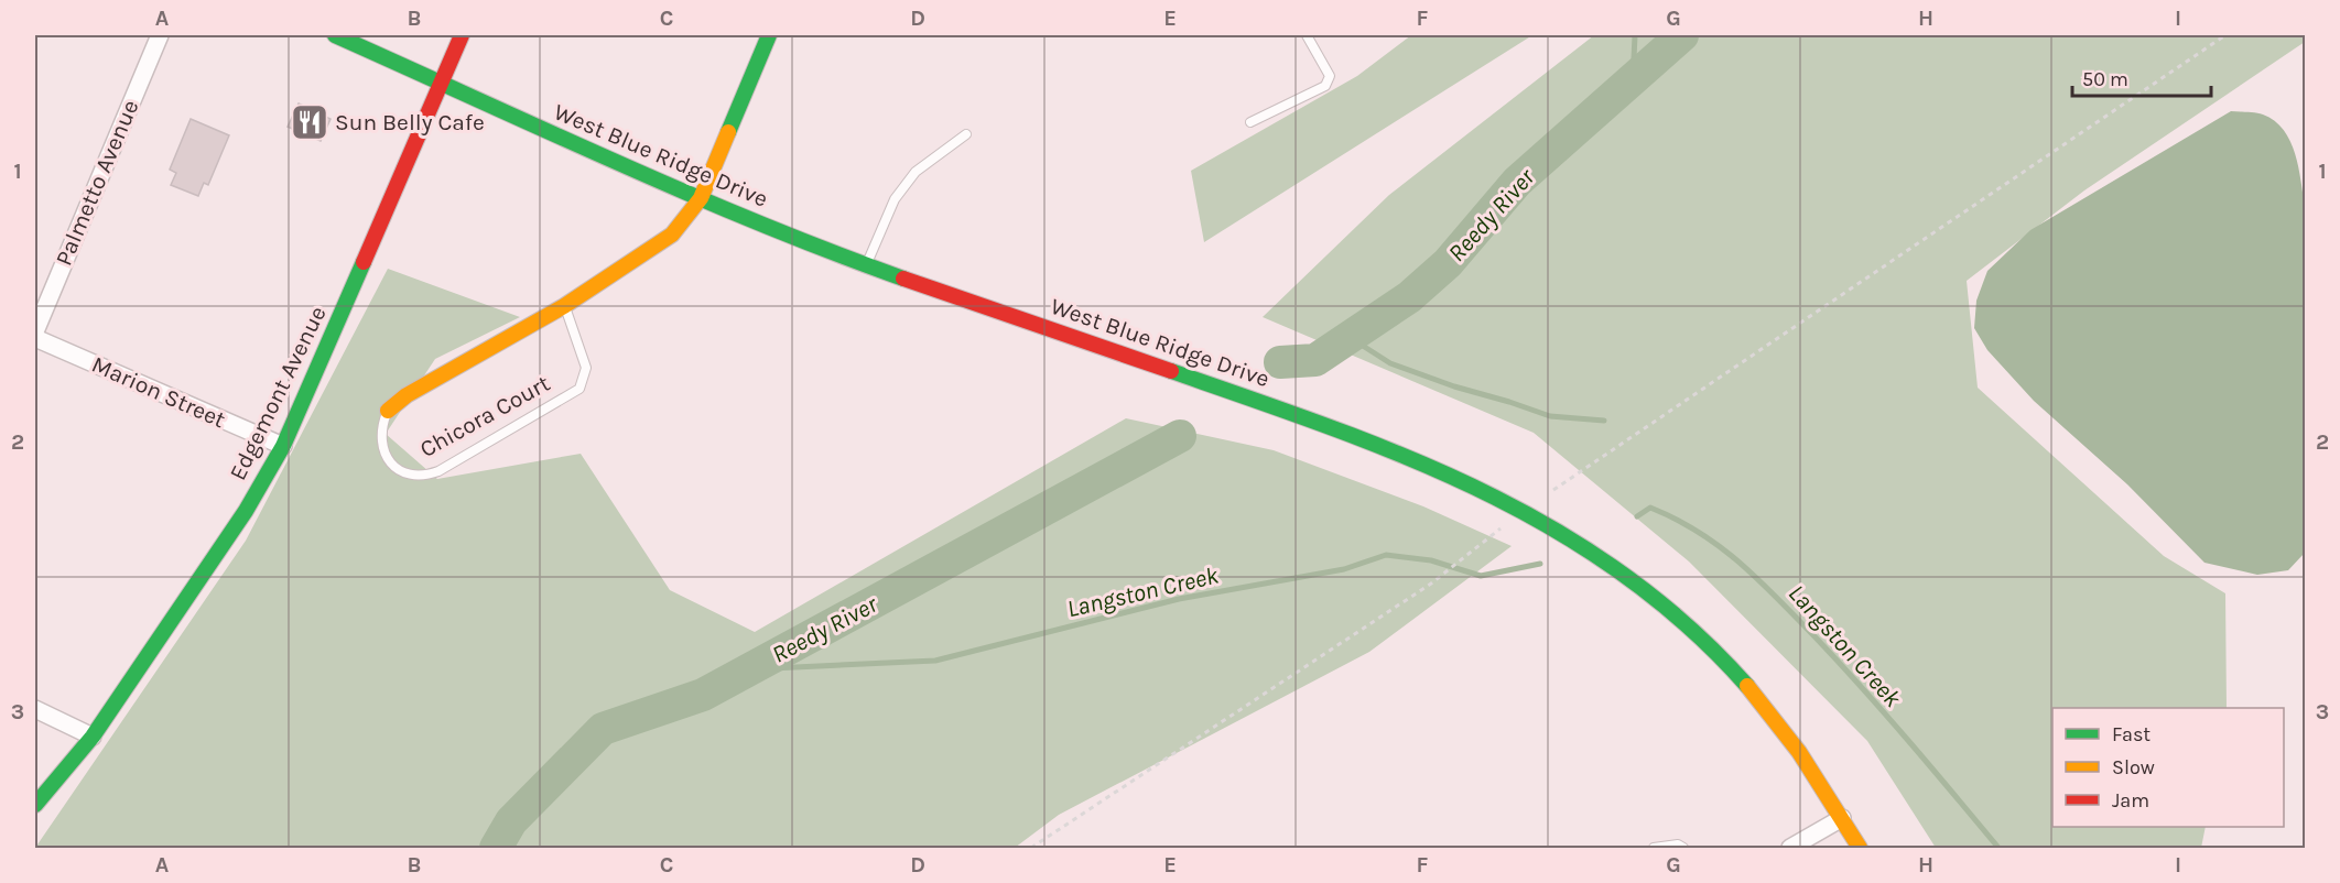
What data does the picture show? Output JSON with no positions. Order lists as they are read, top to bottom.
{
  "streets": {
    "main road": ["West Blue Ridge Drive", "Edgemont Avenue", "Chicora Court"],
    "street": ["Palmetto Avenue", "Marion Street"]
  },
  "crossings": [
    ["West Blue Ridge Drive", "Edgemont Avenue"],
    ["West Blue Ridge Drive", "Chicora Court"],
    ["Marion Street", "Edgemont Avenue"]
  ],
  "water": ["Reedy River", "Langston Creek"],
  "places": {
    "restaurant": ["Sun Belly Cafe"]
  },
  "legend": ["Fast", "Slow", "Jam"],
  "scale_bar": "50 m",
  "grid": {
    "columns": [
      "A",
      "B",
      "C",
      "D",
      "E",
      "F",
      "G",
      "H",
      "I"
    ],
    "rows": ["1", "2", "3"]
  }
}
